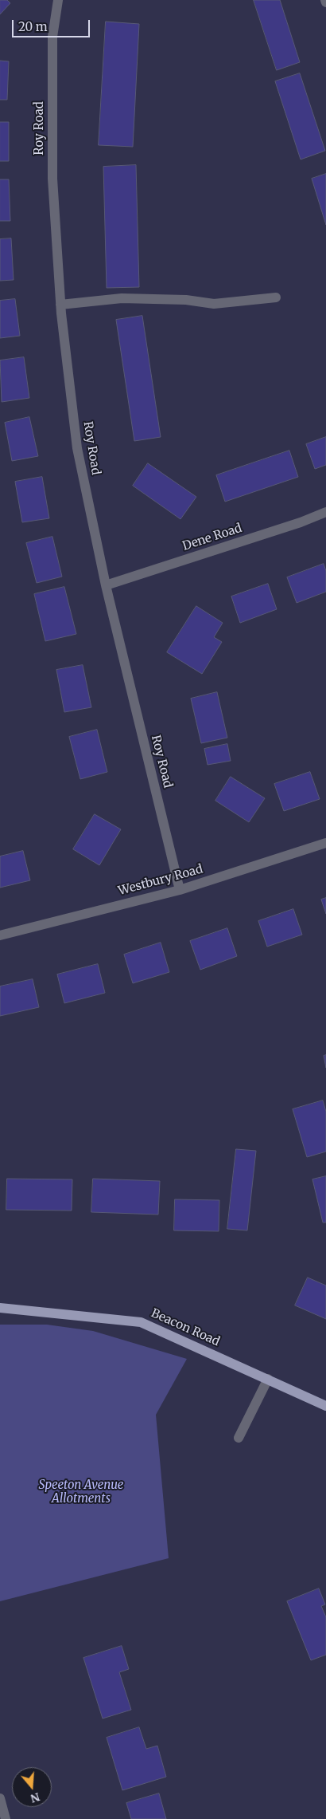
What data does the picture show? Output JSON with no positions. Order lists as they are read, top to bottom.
{
  "streets": {
    "main road": ["Beacon Road"],
    "street": ["Roy Road", "Dene Road", "Westbury Road"]
  },
  "crossings": [
    ["Roy Road", "Dene Road"],
    ["Roy Road", "Westbury Road"]
  ],
  "parks": ["Speeton Avenue Allotments"],
  "scale_bar": "20 m",
  "north": "bottom"
}
